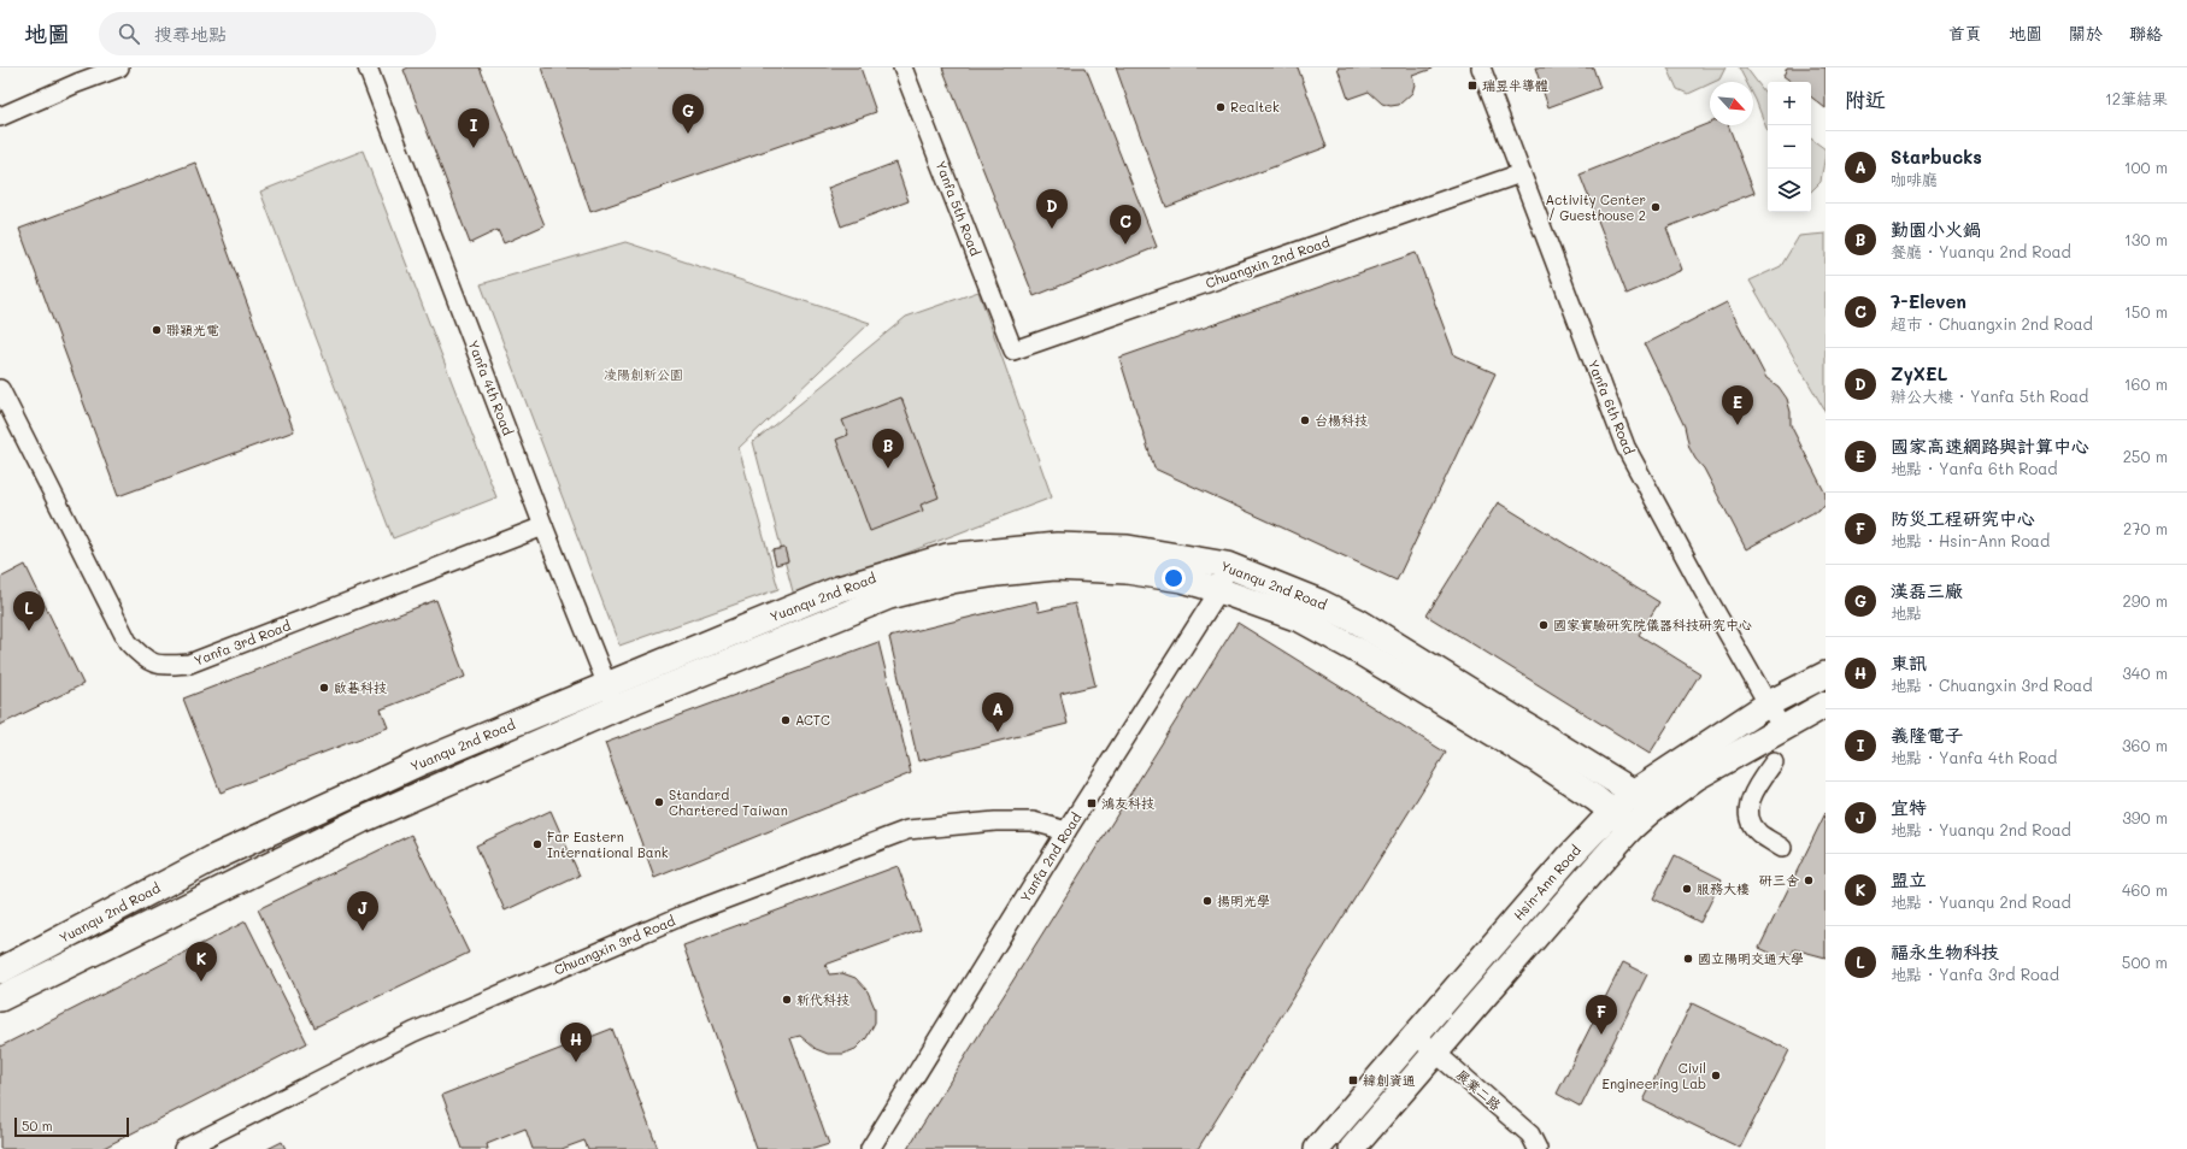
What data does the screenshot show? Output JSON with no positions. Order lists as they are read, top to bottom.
{
  "streets": {
    "street": [
      "Yanfa 5th Road",
      "Chuangxin 2nd Road",
      "Yanfa 4th Road",
      "Yanfa 6th Road",
      "Yuanqu 2nd Road",
      "Yanfa 3rd Road",
      "Yanfa 2nd Road",
      "Hsin-Ann Road",
      "Chuangxin 3rd Road",
      "展業二路"
    ]
  },
  "crossings": [
    ["Yanfa 5th Road", "Chuangxin 2nd Road"],
    ["Chuangxin 2nd Road", "Yanfa 6th Road"],
    ["Yanfa 4th Road", "Yuanqu 2nd Road"],
    ["Yanfa 4th Road", "Yanfa 3rd Road"],
    ["Yanfa 6th Road", "Hsin-Ann Road"],
    ["Yuanqu 2nd Road", "Yanfa 2nd Road"],
    ["Yuanqu 2nd Road", "Hsin-Ann Road"],
    ["Yanfa 2nd Road", "Chuangxin 3rd Road"],
    ["Hsin-Ann Road", "展業二路"]
  ],
  "parks": ["凌陽創新公園"],
  "places": {
    "transit": ["瑞昱半導體", "鴻友科技", "緯創資通"],
    "other": [
      "Realtek",
      "Activity Center / Guesthouse 2",
      "聯穎光電",
      "台楊科技",
      "國家實驗研究院儀器科技研究中心",
      "啟碁科技",
      "ACTC",
      "Standard Chartered Taiwan",
      "Far Eastern International Bank",
      "研三舍",
      "服務大樓",
      "揚明光學",
      "國立陽明交通大學",
      "新代科技",
      "Civil Engineering Lab"
    ]
  },
  "scale_bar": "50 m",
  "north": "bottom right",
  "page": {
    "header": "地圖",
    "search": "搜尋地點",
    "nav": [
      "首頁",
      "地圖",
      "關於",
      "聯絡"
    ],
    "heading": ["附近", "12筆結果"],
    "map_buttons": ["+", "−"],
    "pins": [
      "G",
      "I",
      "D",
      "C",
      "E",
      "B",
      "L",
      "A",
      "J",
      "K",
      "F",
      "H"
    ],
    "list": [
      {
        "mark": "A",
        "name": "Starbucks",
        "note": "咖啡廳",
        "value": "100 m"
      },
      {
        "mark": "B",
        "name": "勤園小火鍋",
        "note": "餐廳 · Yuanqu 2nd Road",
        "value": "130 m"
      },
      {
        "mark": "C",
        "name": "7-Eleven",
        "note": "超市 · Chuangxin 2nd Road",
        "value": "150 m"
      },
      {
        "mark": "D",
        "name": "ZyXEL",
        "note": "辦公大樓 · Yanfa 5th Road",
        "value": "160 m"
      },
      {
        "mark": "E",
        "name": "國家高速網路與計算中心",
        "note": "地點 · Yanfa 6th Road",
        "value": "250 m"
      },
      {
        "mark": "F",
        "name": "防災工程研究中心",
        "note": "地點 · Hsin-Ann Road",
        "value": "270 m"
      },
      {
        "mark": "G",
        "name": "漢磊三廠",
        "note": "地點",
        "value": "290 m"
      },
      {
        "mark": "H",
        "name": "東訊",
        "note": "地點 · Chuangxin 3rd Road",
        "value": "340 m"
      },
      {
        "mark": "I",
        "name": "義隆電子",
        "note": "地點 · Yanfa 4th Road",
        "value": "360 m"
      },
      {
        "mark": "J",
        "name": "宜特",
        "note": "地點 · Yuanqu 2nd Road",
        "value": "390 m"
      },
      {
        "mark": "K",
        "name": "盟立",
        "note": "地點 · Yuanqu 2nd Road",
        "value": "460 m"
      },
      {
        "mark": "L",
        "name": "福永生物科技",
        "note": "地點 · Yanfa 3rd Road",
        "value": "500 m"
      }
    ],
    "scale": "50 m"
  }
}
